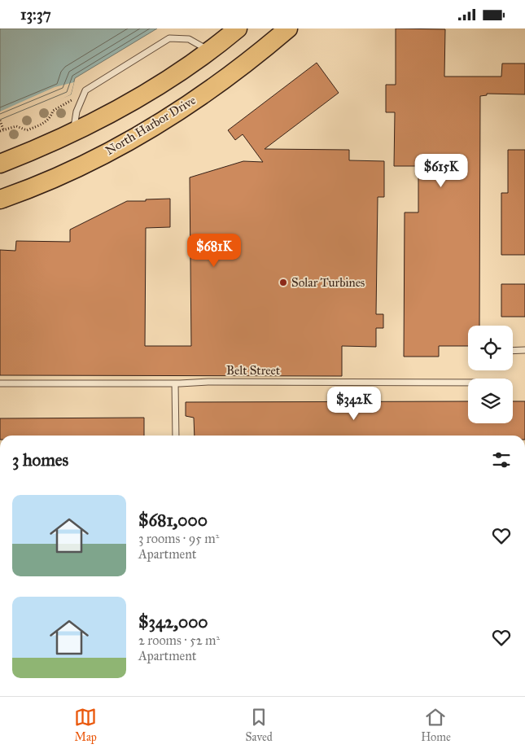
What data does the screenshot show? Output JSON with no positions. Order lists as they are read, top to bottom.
{
  "streets": {
    "main road": ["North Harbor Drive"],
    "lane": ["Belt Street"]
  },
  "places": ["Solar Turbines"],
  "page": {
    "status": "13:37",
    "price": ["$615K", "$681K", "$342K"],
    "heading": "3 homes",
    "list": [
      {
        "name": "$681,000",
        "note": "3 rooms · 95 m² · Apartment"
      },
      {
        "name": "$342,000",
        "note": "2 rooms · 52 m² · Apartment"
      }
    ],
    "tabs": ["Map", "Saved", "Home"]
  }
}
